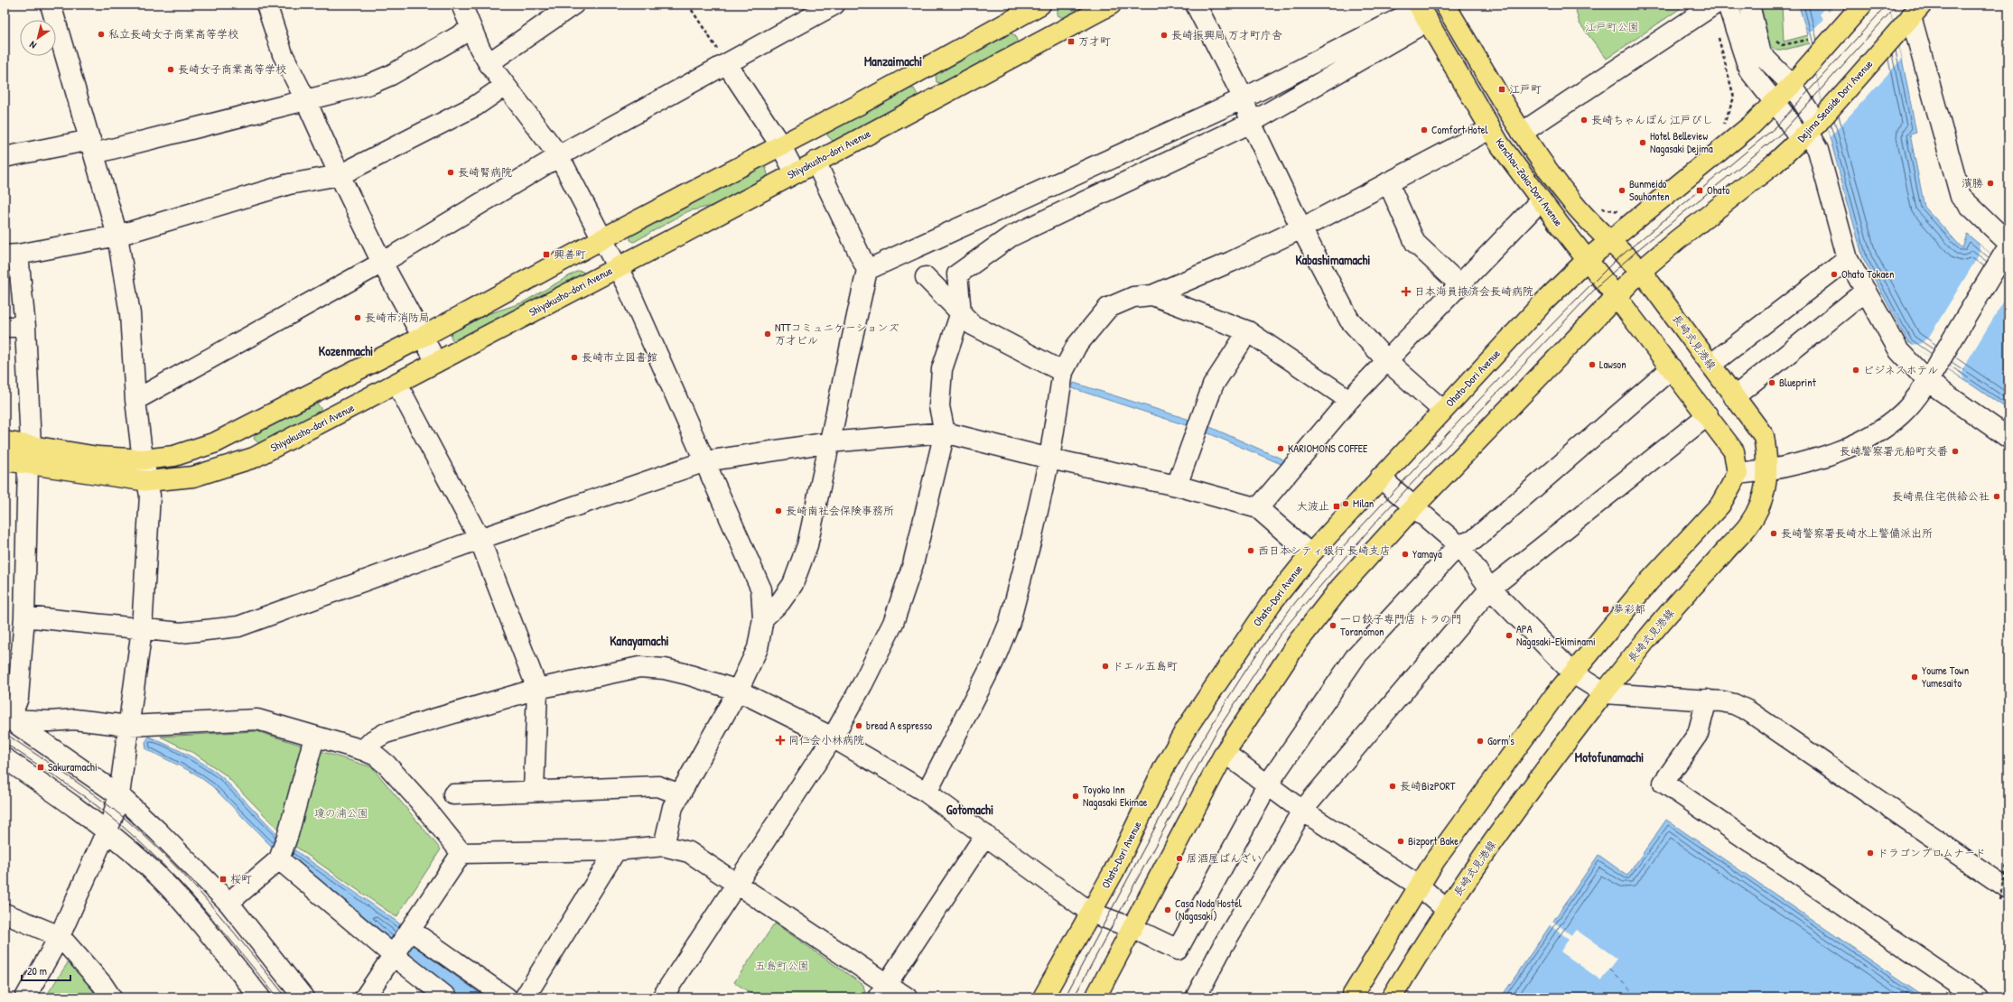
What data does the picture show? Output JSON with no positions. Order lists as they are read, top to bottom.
{
  "streets": {
    "main road": [
      "Dejima Seaside Dori Avenue",
      "Shiyakusho-dori Avenue",
      "Kenchou-Zaka-Dori Avenue",
      "長崎式見港線",
      "Ohato-Dori Avenue"
    ]
  },
  "crossings": [
    ["Dejima Seaside Dori Avenue", "Kenchou-Zaka-Dori Avenue"],
    ["Dejima Seaside Dori Avenue", "長崎式見港線"],
    ["Kenchou-Zaka-Dori Avenue", "長崎式見港線"],
    ["Kenchou-Zaka-Dori Avenue", "Ohato-Dori Avenue"]
  ],
  "districts": [
    "Manzaimachi",
    "Kabashimamachi",
    "Kozenmachi",
    "Kanayamachi",
    "Motofunamachi",
    "Gotomachi"
  ],
  "parks": ["江戸町公園", "瓊の浦公園", "五島町公園"],
  "places": {
    "other": [
      "私立長崎女子商業高等学校",
      "長崎振興局 万才町庁舎",
      "長崎女子商業高等学校",
      "長崎ちゃんぽん 江戸びし",
      "Comfort Hotel",
      "Hotel Belleview Nagasaki Dejima",
      "長崎腎病院",
      "濱勝",
      "Bunmeido Souhonten",
      "Ohato Tokaen",
      "長崎市消防局",
      "NTTコミュニケーションズ 万才ビル",
      "長崎市立図書館",
      "Lawson",
      "ビジネスホテル",
      "Blueprint",
      "KARIOMONS COFFEE",
      "長崎警察署元船町交番",
      "長崎県住宅供給公社",
      "Milan",
      "長崎南社会保険事務所",
      "長崎警察署長崎水上警備派出所",
      "西日本シティ銀行 長崎支店",
      "Yamaya",
      "一口餃子専門店 トラの門 Toranomon",
      "APA Nagasaki-Ekiminami",
      "ドエル五島町",
      "Youme Town Yumesaito",
      "bread A espresso",
      "Gorm's",
      "長崎BizPORT",
      "Toyoko Inn Nagasaki Ekimae",
      "Bizport Bake",
      "ドラゴンプロムナード",
      "居酒屋ばんざい",
      "Casa Noda Hostel (Nagasaki)"
    ],
    "transit": [
      "万才町",
      "江戸町",
      "Ohato",
      "興善町",
      "大波止",
      "夢彩都",
      "Sakuramachi",
      "桜町"
    ],
    "health": ["日本海員掖済会長崎病院", "同仁会小林病院"]
  },
  "scale_bar": "20 m",
  "north": "bottom left"
}
